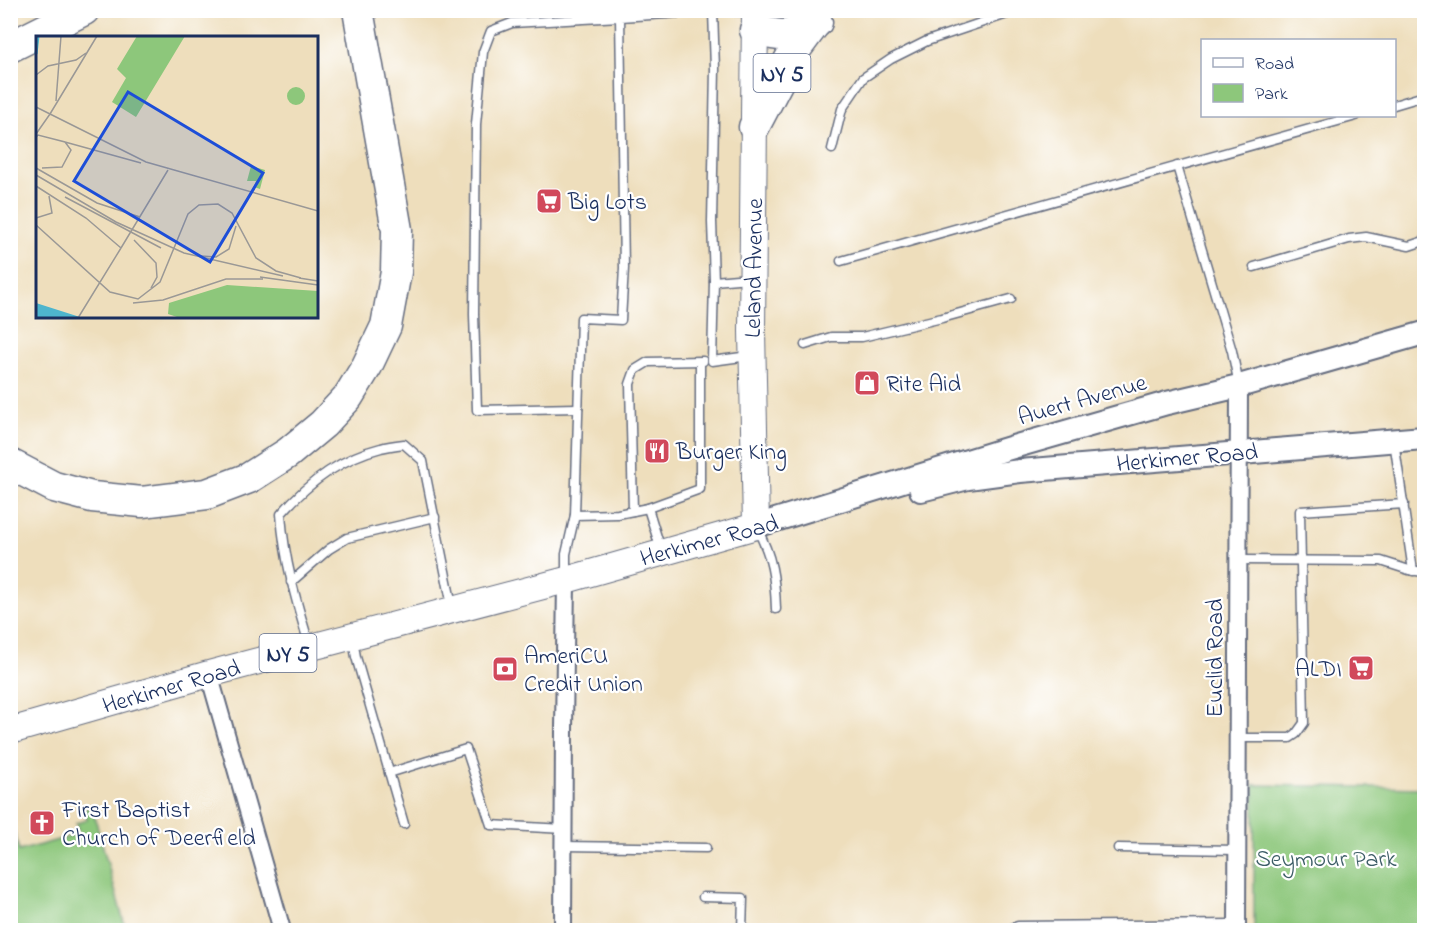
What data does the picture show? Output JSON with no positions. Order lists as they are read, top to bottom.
{
  "streets": {
    "highway": ["NY 5"],
    "main road": ["Leland Avenue", "Auert Avenue", "Herkimer Road"],
    "street": ["Euclid Road"]
  },
  "crossings": [
    ["NY 5", "Leland Avenue"],
    ["Leland Avenue", "Auert Avenue"],
    ["Leland Avenue", "Herkimer Road"],
    ["Auert Avenue", "Herkimer Road"],
    ["Auert Avenue", "Euclid Road"],
    ["Herkimer Road", "Euclid Road"]
  ],
  "parks": ["Seymour Park"],
  "places": {
    "supermarket": ["Big Lots", "ALDI"],
    "shop": ["Rite Aid"],
    "restaurant": ["Burger King"],
    "bank": ["AmeriCU Credit Union"],
    "church": ["First Baptist Church of Deerfield"]
  },
  "legend": ["Road", "Park"]
}
